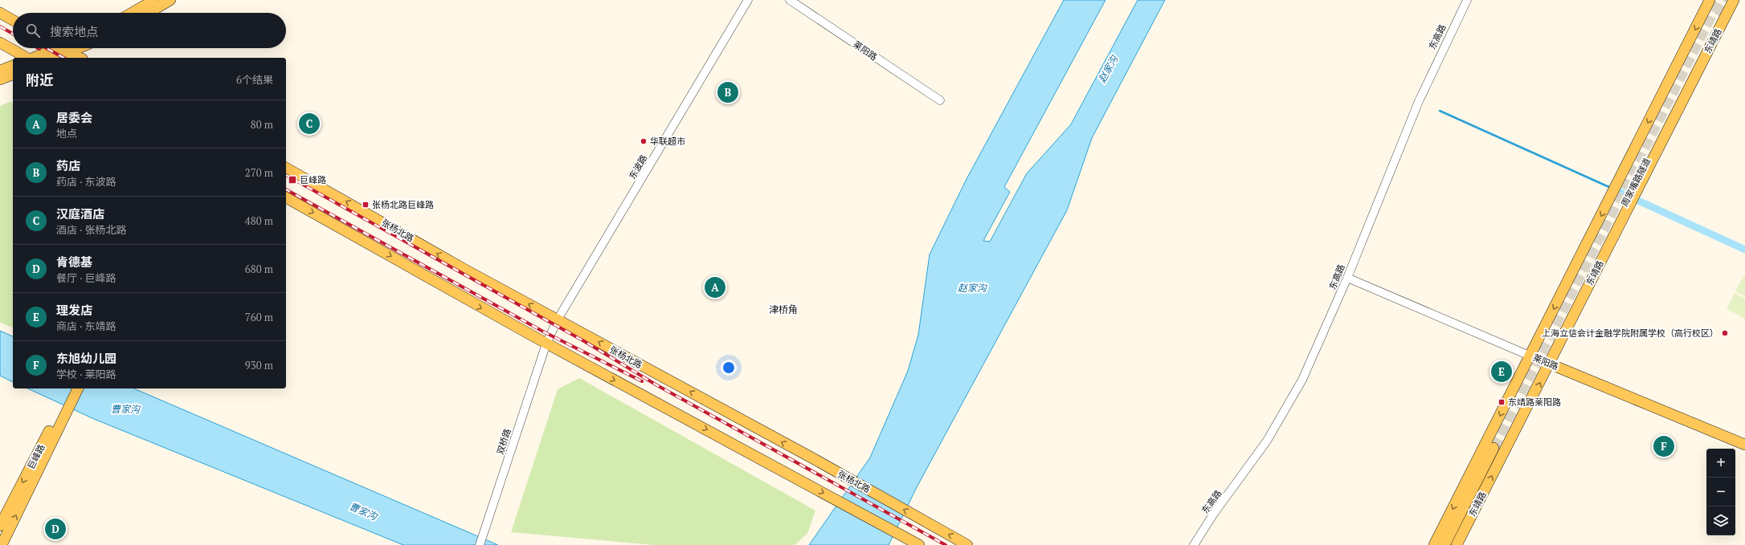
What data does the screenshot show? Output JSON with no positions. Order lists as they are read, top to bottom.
{
  "streets": {
    "main road": [
      "东靖路",
      "莱阳路",
      "周家嘴路隧道",
      "张杨北路",
      "巨峰路"
    ],
    "street": ["东高路", "东波路", "双桥路"]
  },
  "crossings": [
    ["东高路", "莱阳路"],
    ["东靖路", "莱阳路"],
    ["东靖路", "周家嘴路隧道"],
    ["东波路", "张杨北路"],
    ["东波路", "双桥路"]
  ],
  "districts": ["津桥角"],
  "water": ["赵家沟", "曹家沟"],
  "places": {
    "other": ["华联超市", "上海立信会计金融学院附属学校（高行校区）"],
    "transit": ["巨峰路", "张杨北路巨峰路", "东靖路莱阳路"]
  },
  "page": {
    "search": "搜索地点",
    "heading": ["附近", "6个结果"],
    "pins": [
      "B",
      "C",
      "A",
      "E",
      "F",
      "D"
    ],
    "list": [
      {
        "mark": "A",
        "name": "居委会",
        "note": "地点",
        "value": "80 m"
      },
      {
        "mark": "B",
        "name": "药店",
        "note": "药店 · 东波路",
        "value": "270 m"
      },
      {
        "mark": "C",
        "name": "汉庭酒店",
        "note": "酒店 · 张杨北路",
        "value": "480 m"
      },
      {
        "mark": "D",
        "name": "肯德基",
        "note": "餐厅 · 巨峰路",
        "value": "680 m"
      },
      {
        "mark": "E",
        "name": "理发店",
        "note": "商店 · 东靖路",
        "value": "760 m"
      },
      {
        "mark": "F",
        "name": "东旭幼儿园",
        "note": "学校 · 莱阳路",
        "value": "930 m"
      }
    ],
    "map_buttons": ["+", "−"]
  }
}
